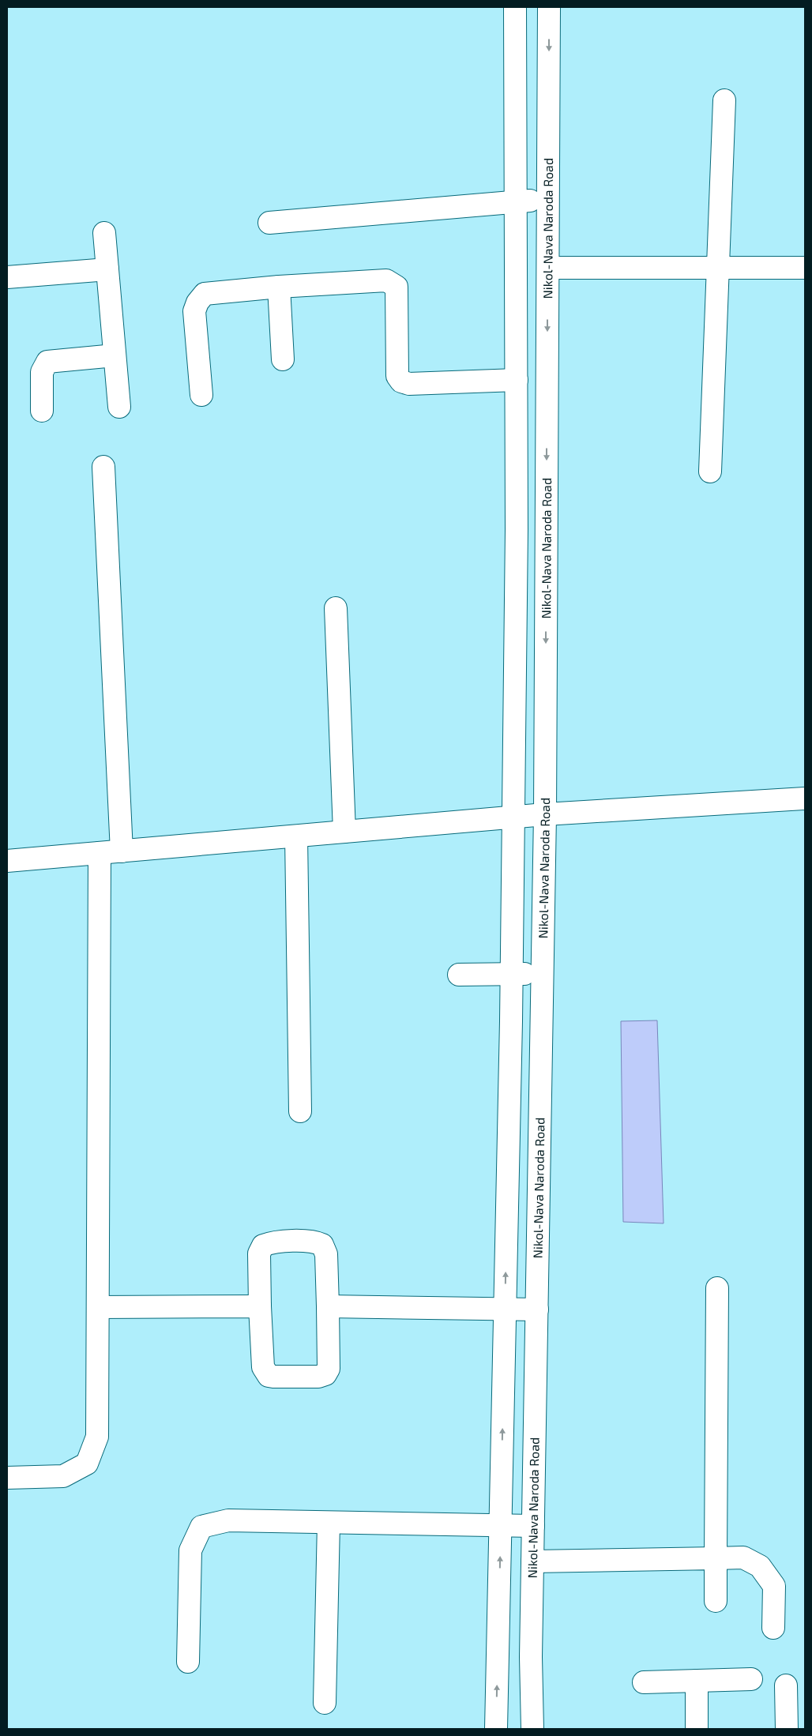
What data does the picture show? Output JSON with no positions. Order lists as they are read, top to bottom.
{
  "streets": {
    "street": ["Nikol-Nava Naroda Road"]
  }
}
